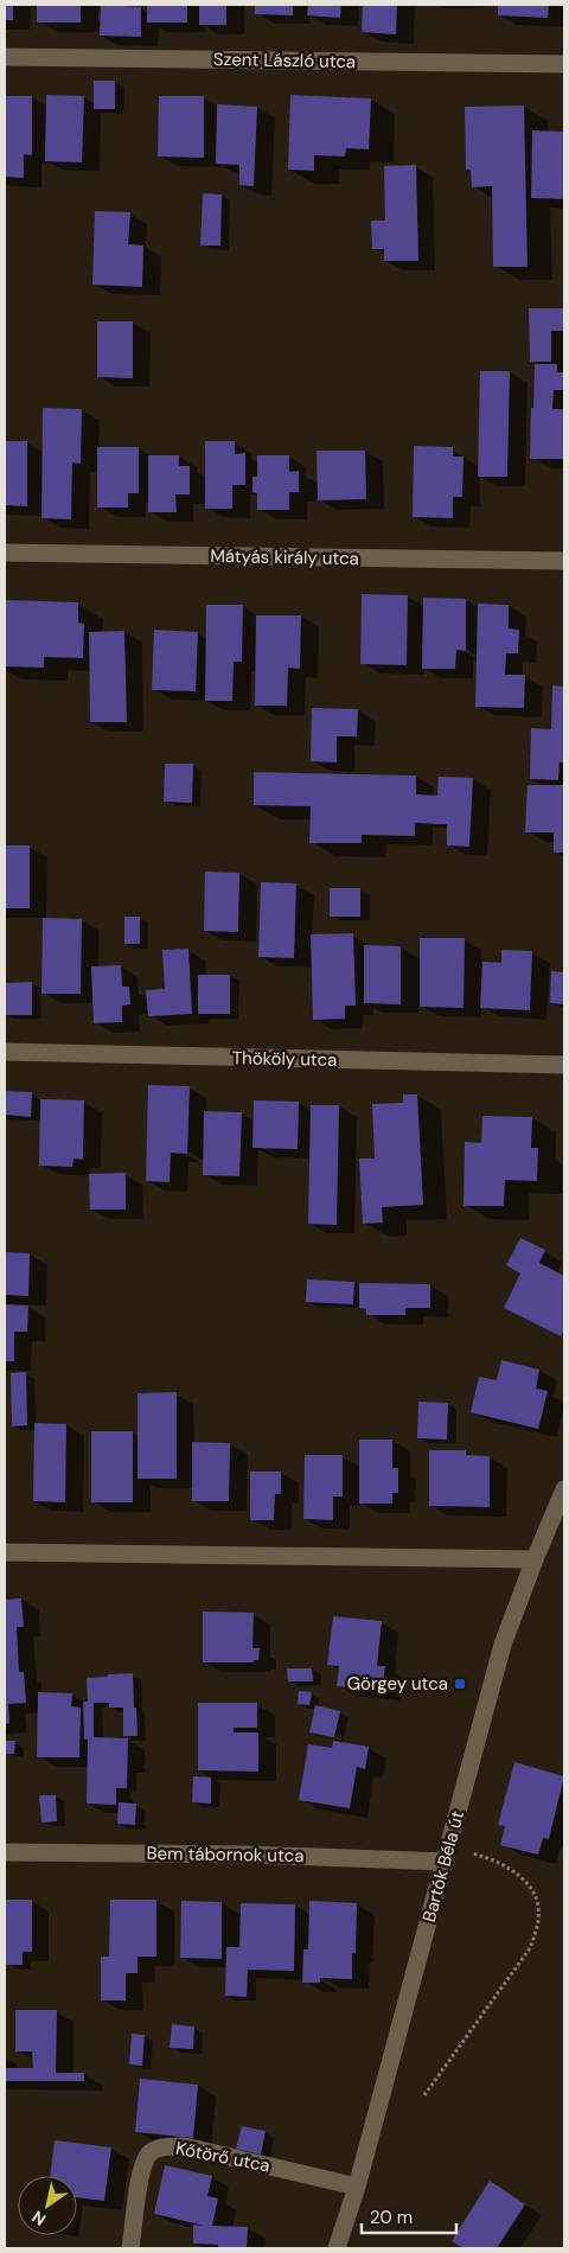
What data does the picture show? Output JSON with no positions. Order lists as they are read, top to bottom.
{
  "streets": {
    "street": [
      "Szent László utca",
      "Mátyás király utca",
      "Thököly utca",
      "Bem tábornok utca",
      "Bartók Béla út",
      "Kőtörő utca"
    ]
  },
  "crossings": [
    ["Bem tábornok utca", "Bartók Béla út"],
    ["Bartók Béla út", "Kőtörő utca"]
  ],
  "places": {
    "transit": ["Görgey utca"]
  },
  "scale_bar": "20 m",
  "north": "bottom left"
}
